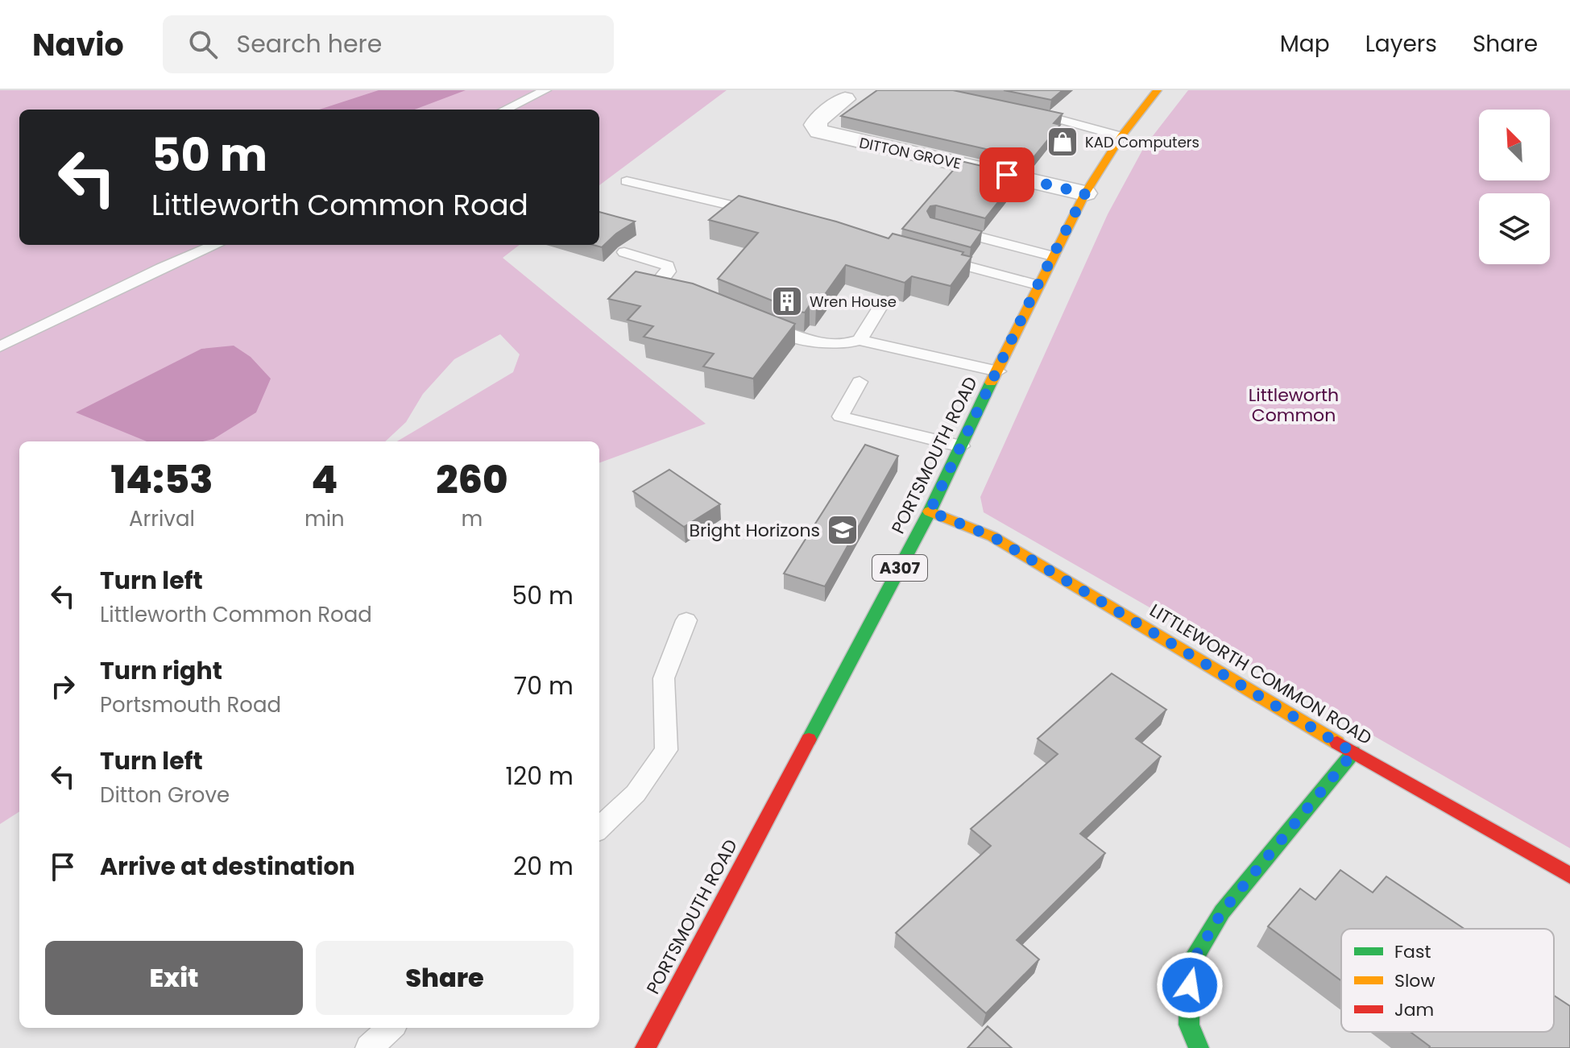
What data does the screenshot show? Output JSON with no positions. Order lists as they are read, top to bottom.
{
  "streets": {
    "main road": ["PORTSMOUTH ROAD", "A307", "LITTLEWORTH COMMON ROAD"],
    "street": ["DITTON GROVE"]
  },
  "crossings": [
    ["DITTON GROVE", "PORTSMOUTH ROAD"],
    ["PORTSMOUTH ROAD", "LITTLEWORTH COMMON ROAD"]
  ],
  "parks": ["Littleworth Common"],
  "places": {
    "shop": ["KAD Computers"],
    "building": ["Wren House"],
    "school or university": ["Bright Horizons"]
  },
  "legend": ["Fast", "Slow", "Jam"],
  "north": "top left",
  "page": {
    "header": "Navio",
    "search": "Search here",
    "nav": ["Map", "Layers", "Share"],
    "turn": ["50 m", "Littleworth Common Road"],
    "eta": [
      "14:53",
      "Arrival",
      "4",
      "min",
      "260",
      "m"
    ],
    "list": [
      {
        "name": "Turn left",
        "note": "Littleworth Common Road",
        "value": "50 m"
      },
      {
        "name": "Turn right",
        "note": "Portsmouth Road",
        "value": "70 m"
      },
      {
        "name": "Turn left",
        "note": "Ditton Grove",
        "value": "120 m"
      },
      {
        "name": "Arrive at destination",
        "value": "20 m"
      }
    ],
    "buttons": ["Exit", "Share"]
  }
}
